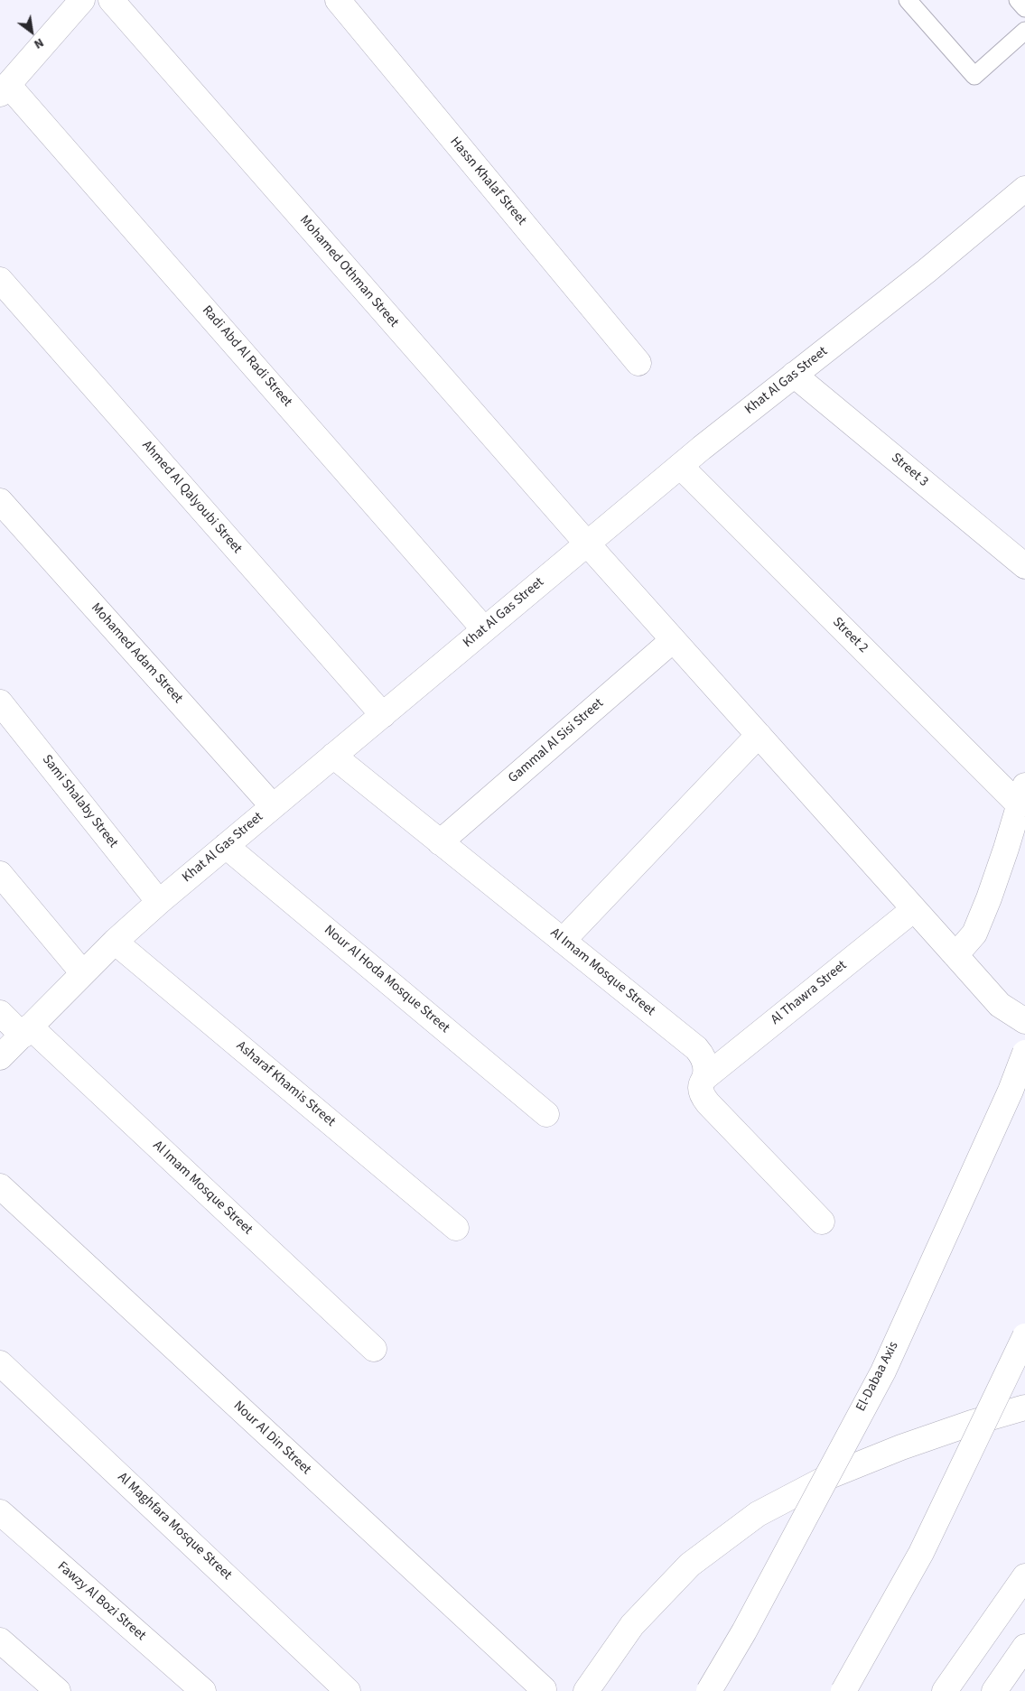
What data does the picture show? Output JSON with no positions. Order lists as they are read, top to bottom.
{
  "streets": {
    "main road": [
      "Hassn Khalaf Street",
      "Mohamed Othman Street",
      "Radi Abd Al Radi Street",
      "Khat Al Gas Street",
      "Street 3",
      "Ahmed Al Qalyoubi Street",
      "Street 2",
      "Mohamed Adam Street",
      "Gammal Al Sisi Street",
      "Sami Shalaby Street",
      "Al Imam Mosque Street",
      "Nour Al Hoda Mosque Street",
      "Al Thawra Street",
      "Asharaf Khamis Street",
      "El-Dabaa Axis",
      "Nour Al Din Street",
      "Al Maghfara Mosque Street",
      "Fawzy Al Bozi Street"
    ]
  },
  "crossings": [
    ["Mohamed Othman Street", "Khat Al Gas Street"],
    ["Mohamed Othman Street", "Gammal Al Sisi Street"],
    ["Mohamed Othman Street", "Al Thawra Street"],
    ["Radi Abd Al Radi Street", "Khat Al Gas Street"],
    ["Khat Al Gas Street", "Street 3"],
    ["Khat Al Gas Street", "Ahmed Al Qalyoubi Street"],
    ["Khat Al Gas Street", "Street 2"],
    ["Khat Al Gas Street", "Mohamed Adam Street"],
    ["Khat Al Gas Street", "Sami Shalaby Street"],
    ["Khat Al Gas Street", "Al Imam Mosque Street"],
    ["Khat Al Gas Street", "Nour Al Hoda Mosque Street"],
    ["Khat Al Gas Street", "Asharaf Khamis Street"],
    ["Gammal Al Sisi Street", "Al Imam Mosque Street"],
    ["Al Imam Mosque Street", "Al Thawra Street"]
  ],
  "north": "bottom right"
}
